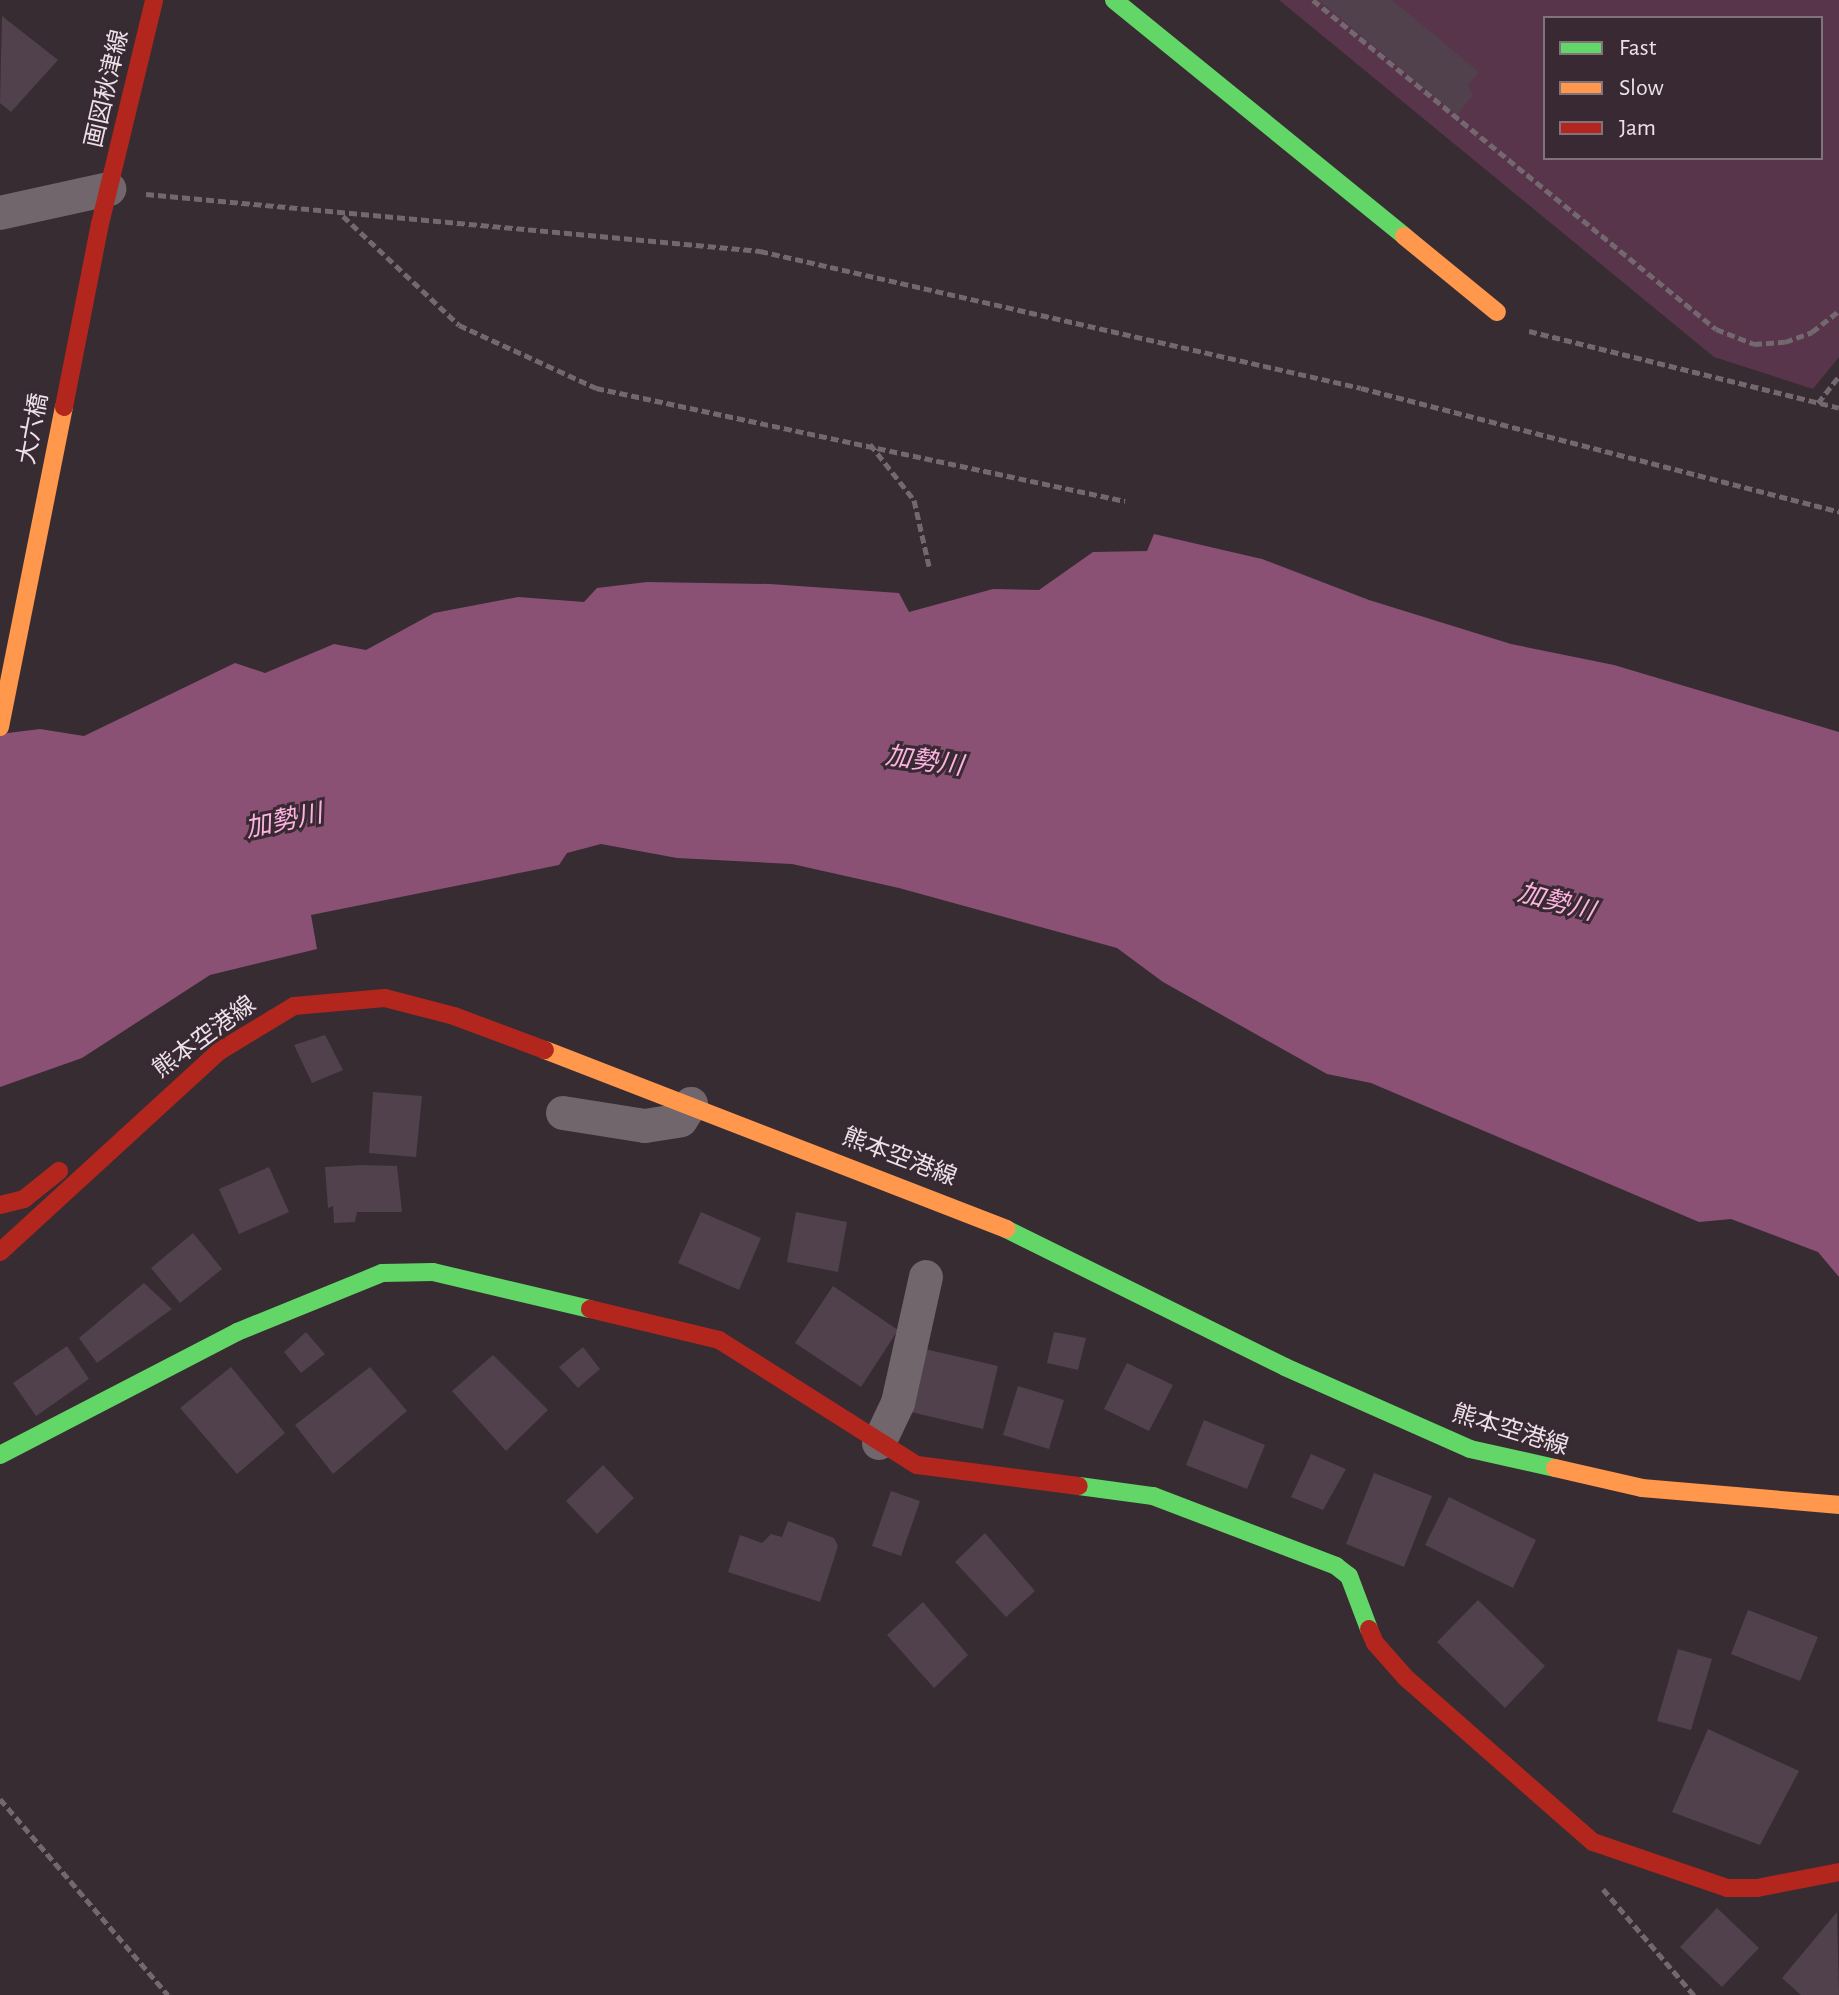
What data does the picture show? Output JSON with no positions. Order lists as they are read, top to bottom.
{
  "streets": {
    "main road": ["画図秋津線", "大六橋", "熊本空港線"]
  },
  "crossings": [
    ["画図秋津線", "大六橋"]
  ],
  "water": ["加勢川"],
  "legend": ["Fast", "Slow", "Jam"]
}
